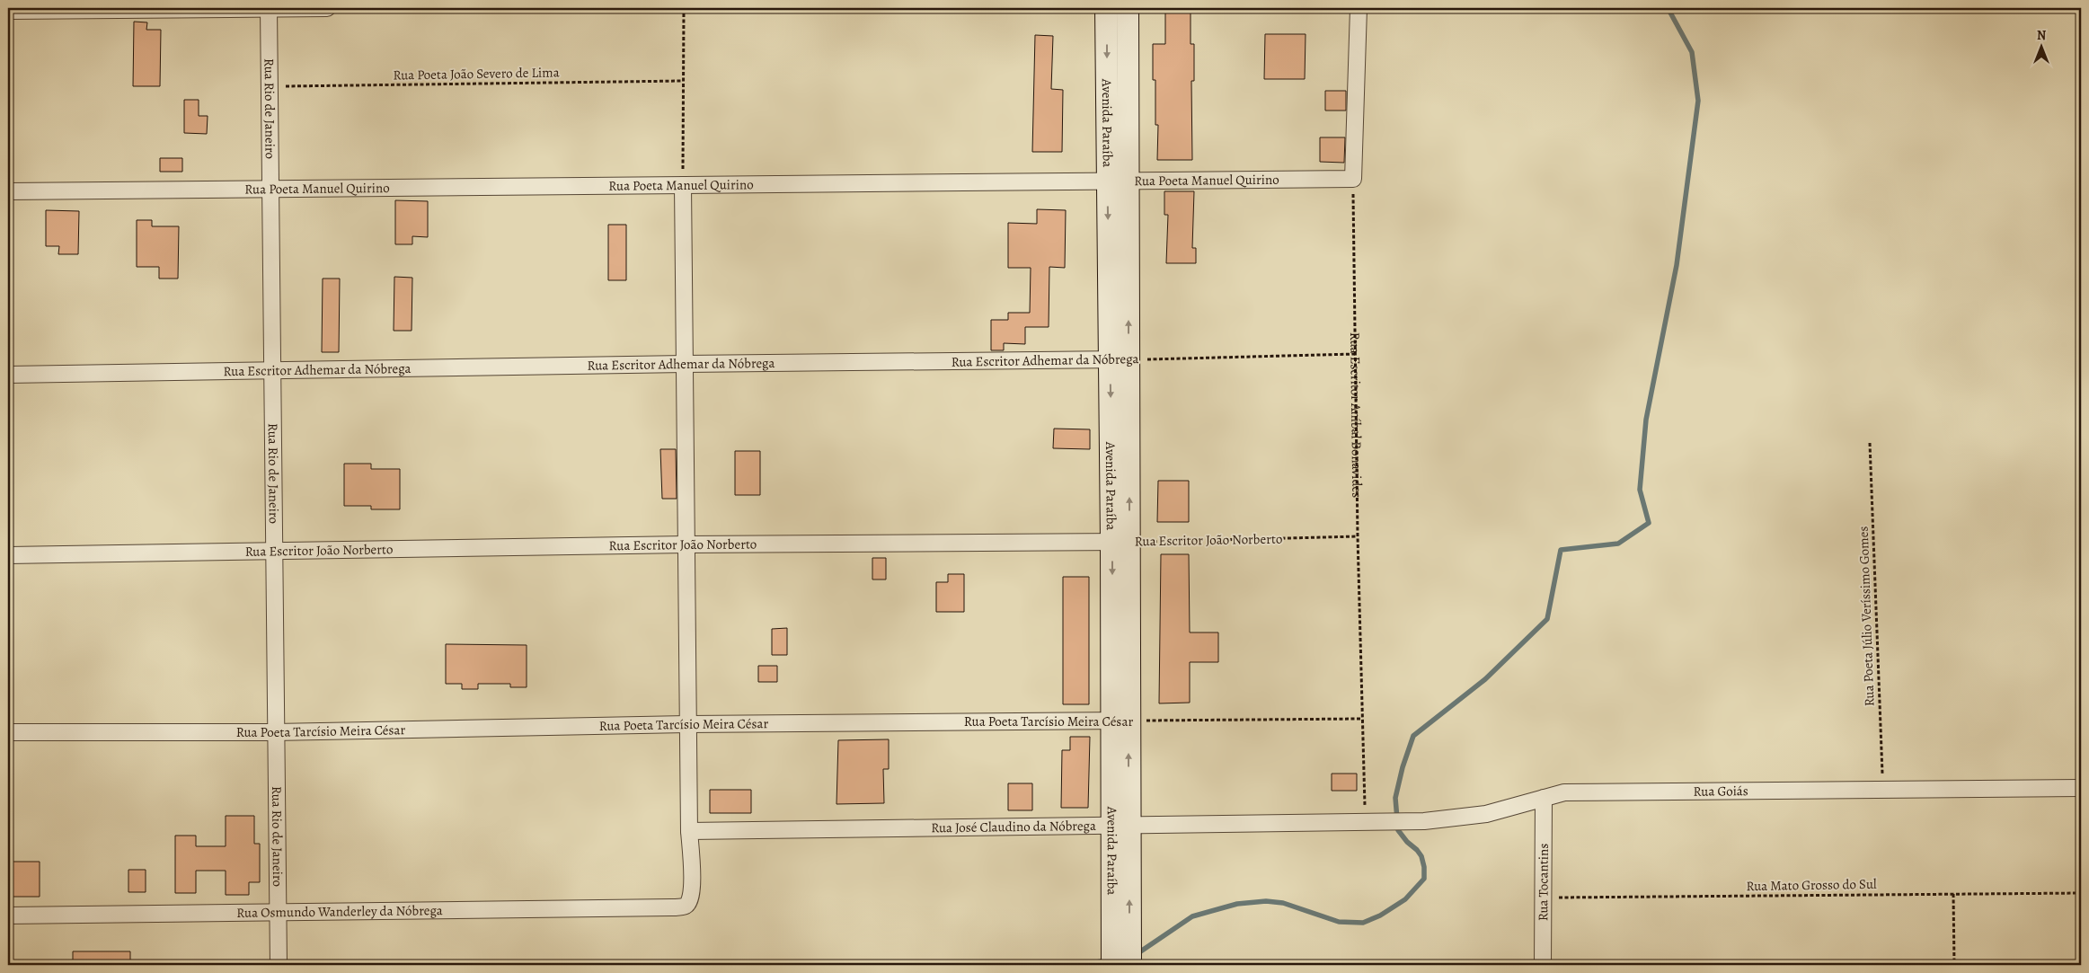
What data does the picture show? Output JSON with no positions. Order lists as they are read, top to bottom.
{
  "streets": {
    "street": [
      "Rua Rio de Janeiro",
      "Avenida Paraíba",
      "Rua Poeta Manuel Quirino",
      "Rua Escritor Adhemar da Nóbrega",
      "Rua Escritor João Norberto",
      "Rua Poeta Tarcísio Meira César",
      "Rua Goiás",
      "Rua José Claudino da Nóbrega",
      "Rua Tocantins",
      "Rua Osmundo Wanderley da Nóbrega"
    ],
    "path": [
      "Rua Poeta João Severo de Lima",
      "Rua Escritor Aníbal Bonavides",
      "Rua Poeta Júlio Veríssimo Gomes",
      "Rua Mato Grosso do Sul"
    ]
  },
  "crossings": [
    ["Rua Poeta João Severo de Lima", "Rua Rio de Janeiro"],
    ["Rua Rio de Janeiro", "Rua Poeta Manuel Quirino"],
    ["Rua Rio de Janeiro", "Rua Escritor Adhemar da Nóbrega"],
    ["Rua Rio de Janeiro", "Rua Escritor João Norberto"],
    ["Rua Rio de Janeiro", "Rua Poeta Tarcísio Meira César"],
    ["Rua Rio de Janeiro", "Rua Osmundo Wanderley da Nóbrega"],
    ["Avenida Paraíba", "Rua Poeta Manuel Quirino"],
    ["Avenida Paraíba", "Rua Escritor Adhemar da Nóbrega"],
    ["Avenida Paraíba", "Rua Escritor João Norberto"],
    ["Avenida Paraíba", "Rua Poeta Tarcísio Meira César"],
    ["Avenida Paraíba", "Rua José Claudino da Nóbrega"],
    ["Rua Poeta Manuel Quirino", "Rua Escritor Aníbal Bonavides"],
    ["Rua Escritor Adhemar da Nóbrega", "Rua Escritor Aníbal Bonavides"],
    ["Rua Escritor Aníbal Bonavides", "Rua Escritor João Norberto"],
    ["Rua Escritor Aníbal Bonavides", "Rua Poeta Tarcísio Meira César"],
    ["Rua Escritor Aníbal Bonavides", "Rua Goiás"],
    ["Rua Escritor Aníbal Bonavides", "Rua José Claudino da Nóbrega"],
    ["Rua Poeta Júlio Veríssimo Gomes", "Rua Goiás"],
    ["Rua Goiás", "Rua José Claudino da Nóbrega"],
    ["Rua Goiás", "Rua Tocantins"],
    ["Rua José Claudino da Nóbrega", "Rua Osmundo Wanderley da Nóbrega"],
    ["Rua Tocantins", "Rua Mato Grosso do Sul"]
  ],
  "north": "top"
}
